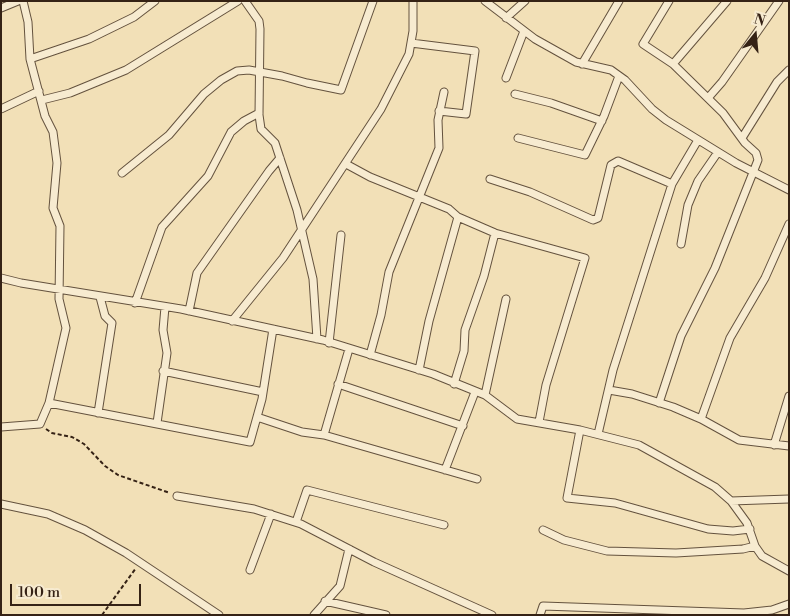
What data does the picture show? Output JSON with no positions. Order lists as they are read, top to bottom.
{
  "scale_bar": "100 m",
  "north": "top"
}
